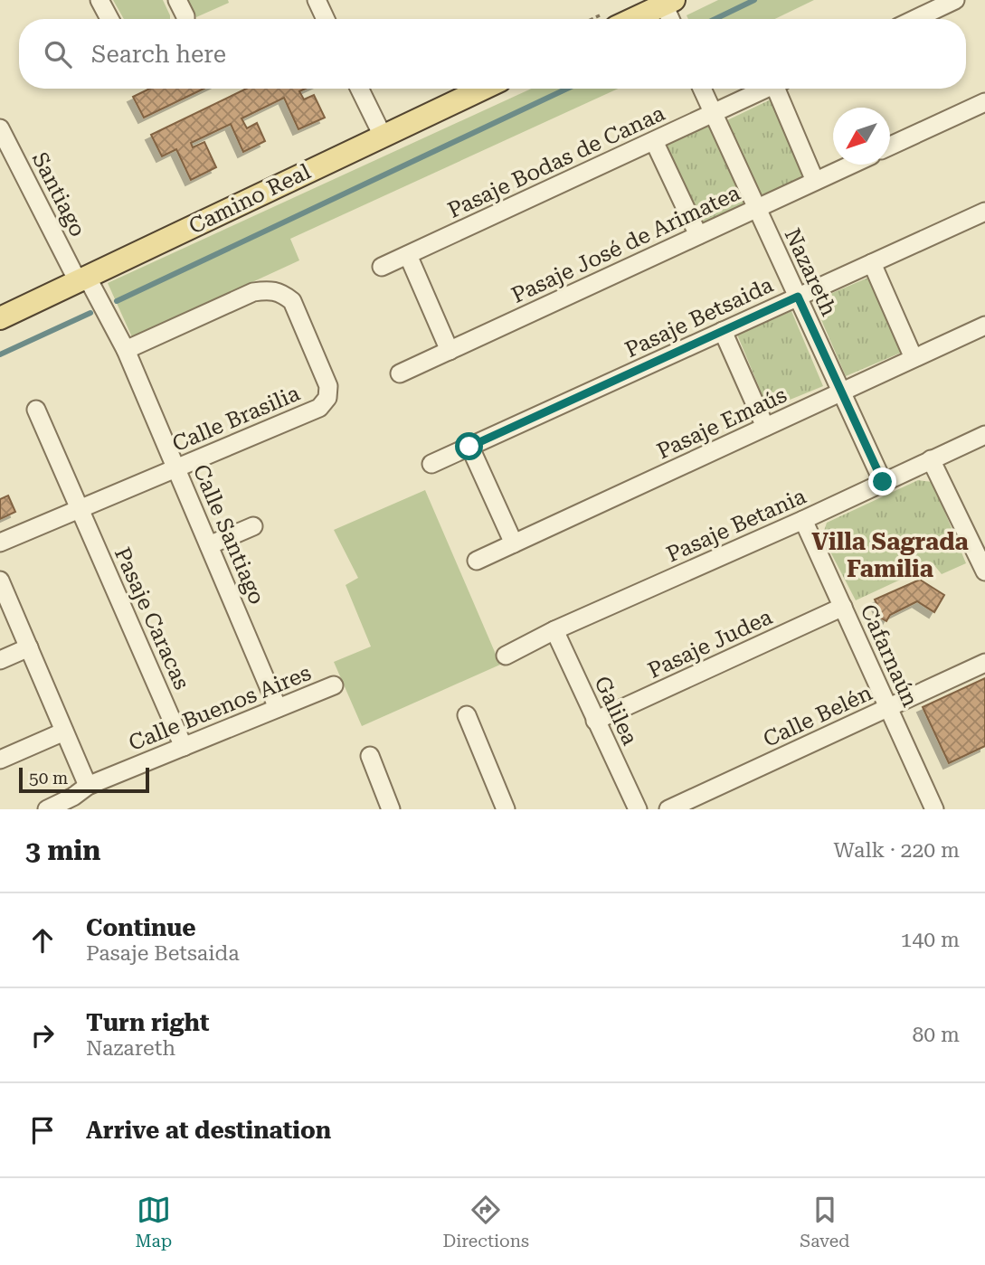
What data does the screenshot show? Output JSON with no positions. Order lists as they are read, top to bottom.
{
  "streets": {
    "main road": ["Camino Real"],
    "street": [
      "Pasaje Bodas de Canaa",
      "Santiago",
      "Pasaje José de Arimatea",
      "Nazareth",
      "Pasaje Betsaida",
      "Calle Brasilia",
      "Pasaje Emaús",
      "Pasaje Betania",
      "Calle Santiago",
      "Pasaje Caracas",
      "Pasaje Judea",
      "Cafarnaún",
      "Calle Buenos Aires",
      "Galilea",
      "Calle Belén"
    ]
  },
  "crossings": [
    ["Pasaje Bodas de Canaa", "Nazareth"],
    ["Santiago", "Camino Real"],
    ["Santiago", "Calle Santiago"],
    ["Camino Real", "Calle Santiago"],
    ["Pasaje José de Arimatea", "Nazareth"],
    ["Nazareth", "Pasaje Betsaida"],
    ["Nazareth", "Pasaje Emaús"],
    ["Nazareth", "Pasaje Betania"],
    ["Calle Brasilia", "Calle Santiago"],
    ["Calle Brasilia", "Pasaje Caracas"],
    ["Pasaje Betania", "Cafarnaún"],
    ["Pasaje Betania", "Galilea"],
    ["Calle Santiago", "Calle Buenos Aires"],
    ["Pasaje Caracas", "Calle Buenos Aires"],
    ["Pasaje Judea", "Cafarnaún"],
    ["Pasaje Judea", "Galilea"],
    ["Cafarnaún", "Calle Belén"]
  ],
  "districts": ["Villa Sagrada Familia"],
  "scale_bar": "50 m",
  "north": "bottom left",
  "page": {
    "search": "Search here",
    "scale": "50 m",
    "heading": ["3 min", "Walk · 220 m"],
    "list": [
      ["Continue", "Pasaje Betsaida", "140 m"],
      ["Turn right", "Nazareth", "80 m"],
      "Arrive at destination"
    ],
    "nav": ["Map", "Directions", "Saved"]
  }
}
